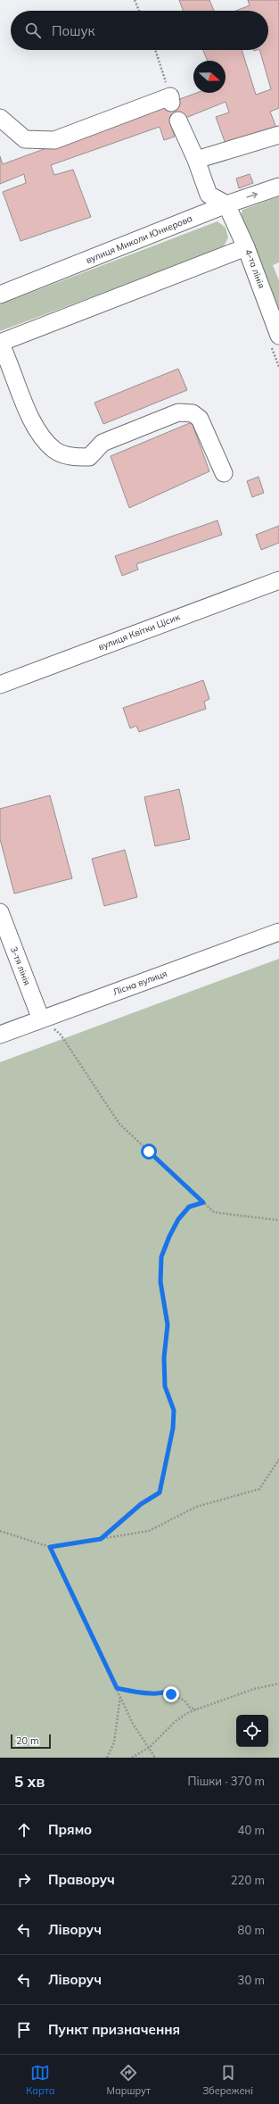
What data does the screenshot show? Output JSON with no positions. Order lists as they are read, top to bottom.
{
  "streets": {
    "street": [
      "вулиця Миколи Юнкерова",
      "4-та лінія",
      "вулиця Квітки Цісик",
      "3-тя лінія",
      "Лісна вулиця"
    ]
  },
  "crossings": [
    ["вулиця Миколи Юнкерова", "4-та лінія"],
    ["3-тя лінія", "Лісна вулиця"]
  ],
  "scale_bar": "20 m",
  "north": "right",
  "page": {
    "search": "Пошук",
    "scale": "20 m",
    "heading": ["5 хв", "Пішки · 370 m"],
    "list": [
      ["Прямо", "40 m"],
      ["Праворуч", "220 m"],
      ["Ліворуч", "80 m"],
      ["Ліворуч", "30 m"],
      "Пункт призначення"
    ],
    "nav": ["Карта", "Маршрут", "Збережені"]
  }
}
